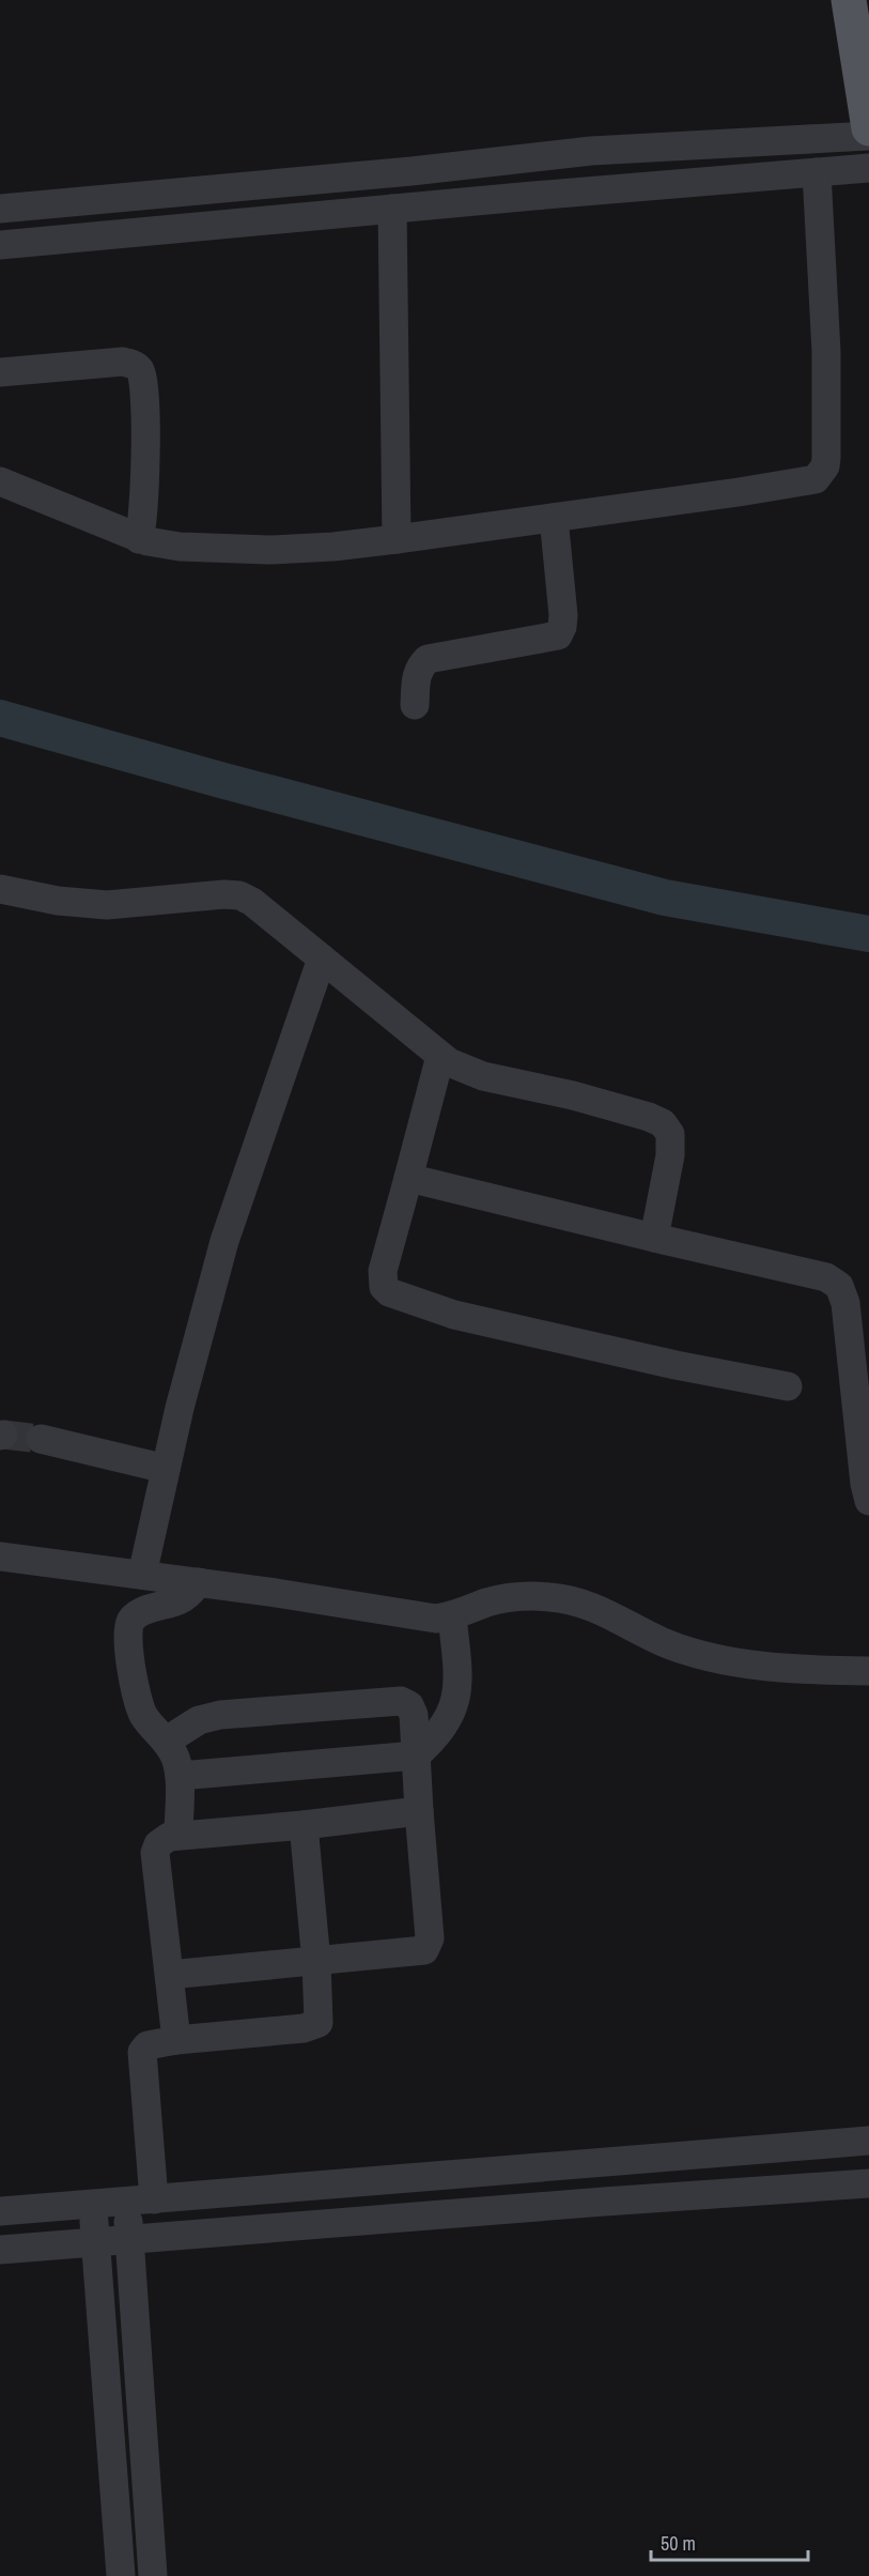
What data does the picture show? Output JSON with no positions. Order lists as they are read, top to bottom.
{
  "scale_bar": "50 m"
}
